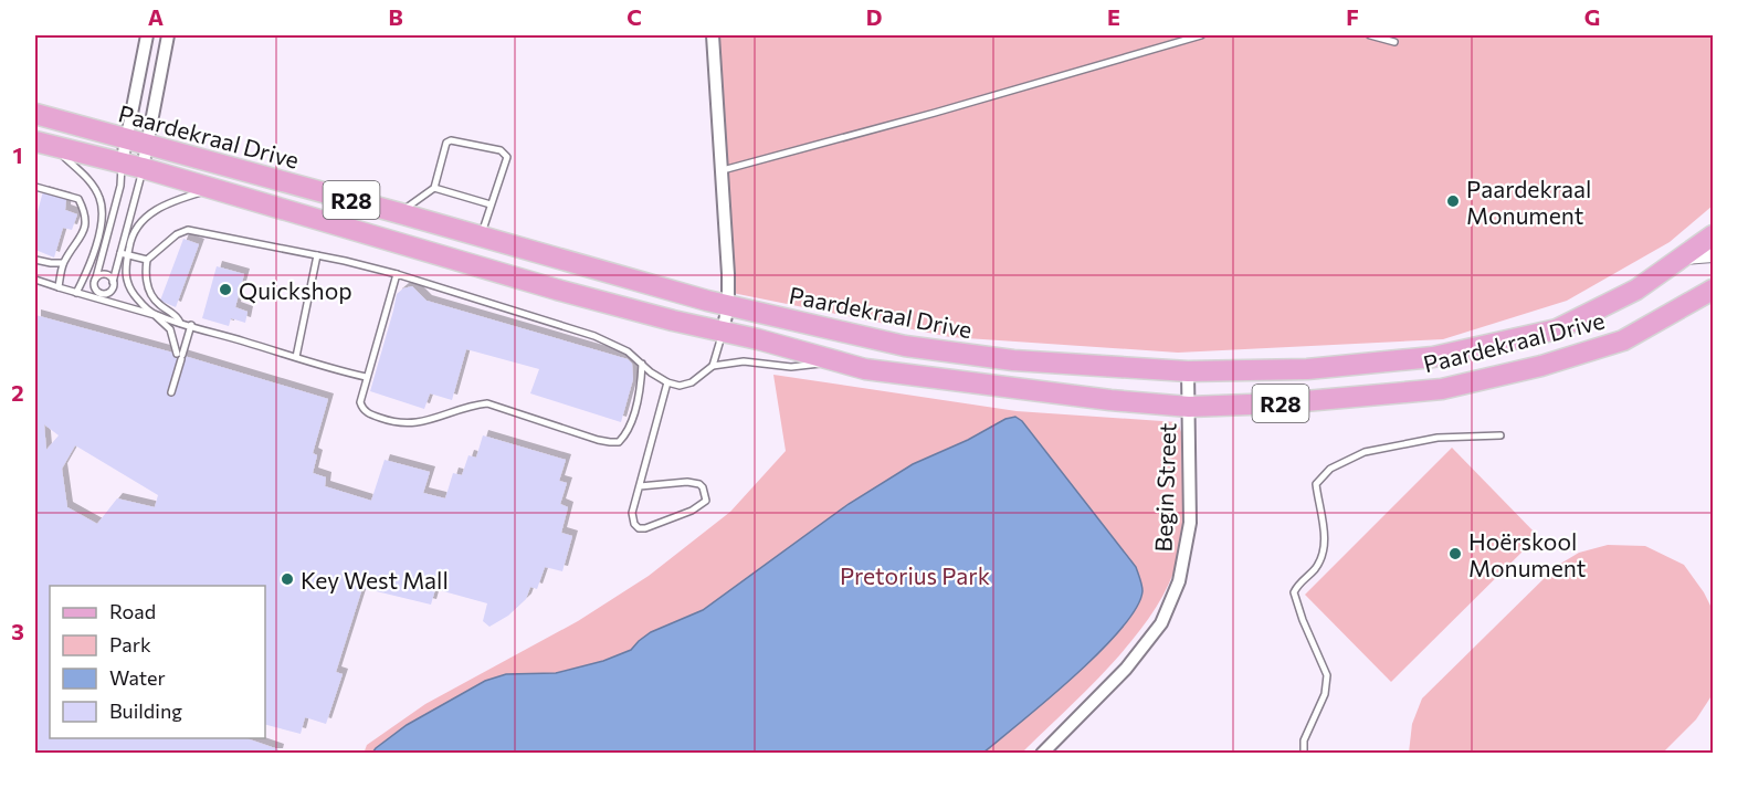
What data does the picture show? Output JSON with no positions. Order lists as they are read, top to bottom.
{
  "streets": {
    "main road": ["Paardekraal Drive", "R28"],
    "street": ["Begin Street"]
  },
  "crossings": [
    ["Paardekraal Drive", "Begin Street"]
  ],
  "parks": ["Pretorius Park"],
  "places": [
    "Paardekraal Monument",
    "Quickshop",
    "Hoërskool Monument",
    "Key West Mall"
  ],
  "legend": [
    "Road",
    "Park",
    "Water",
    "Building"
  ],
  "grid": {
    "columns": [
      "A",
      "B",
      "C",
      "D",
      "E",
      "F",
      "G"
    ],
    "rows": ["1", "2", "3"]
  }
}
